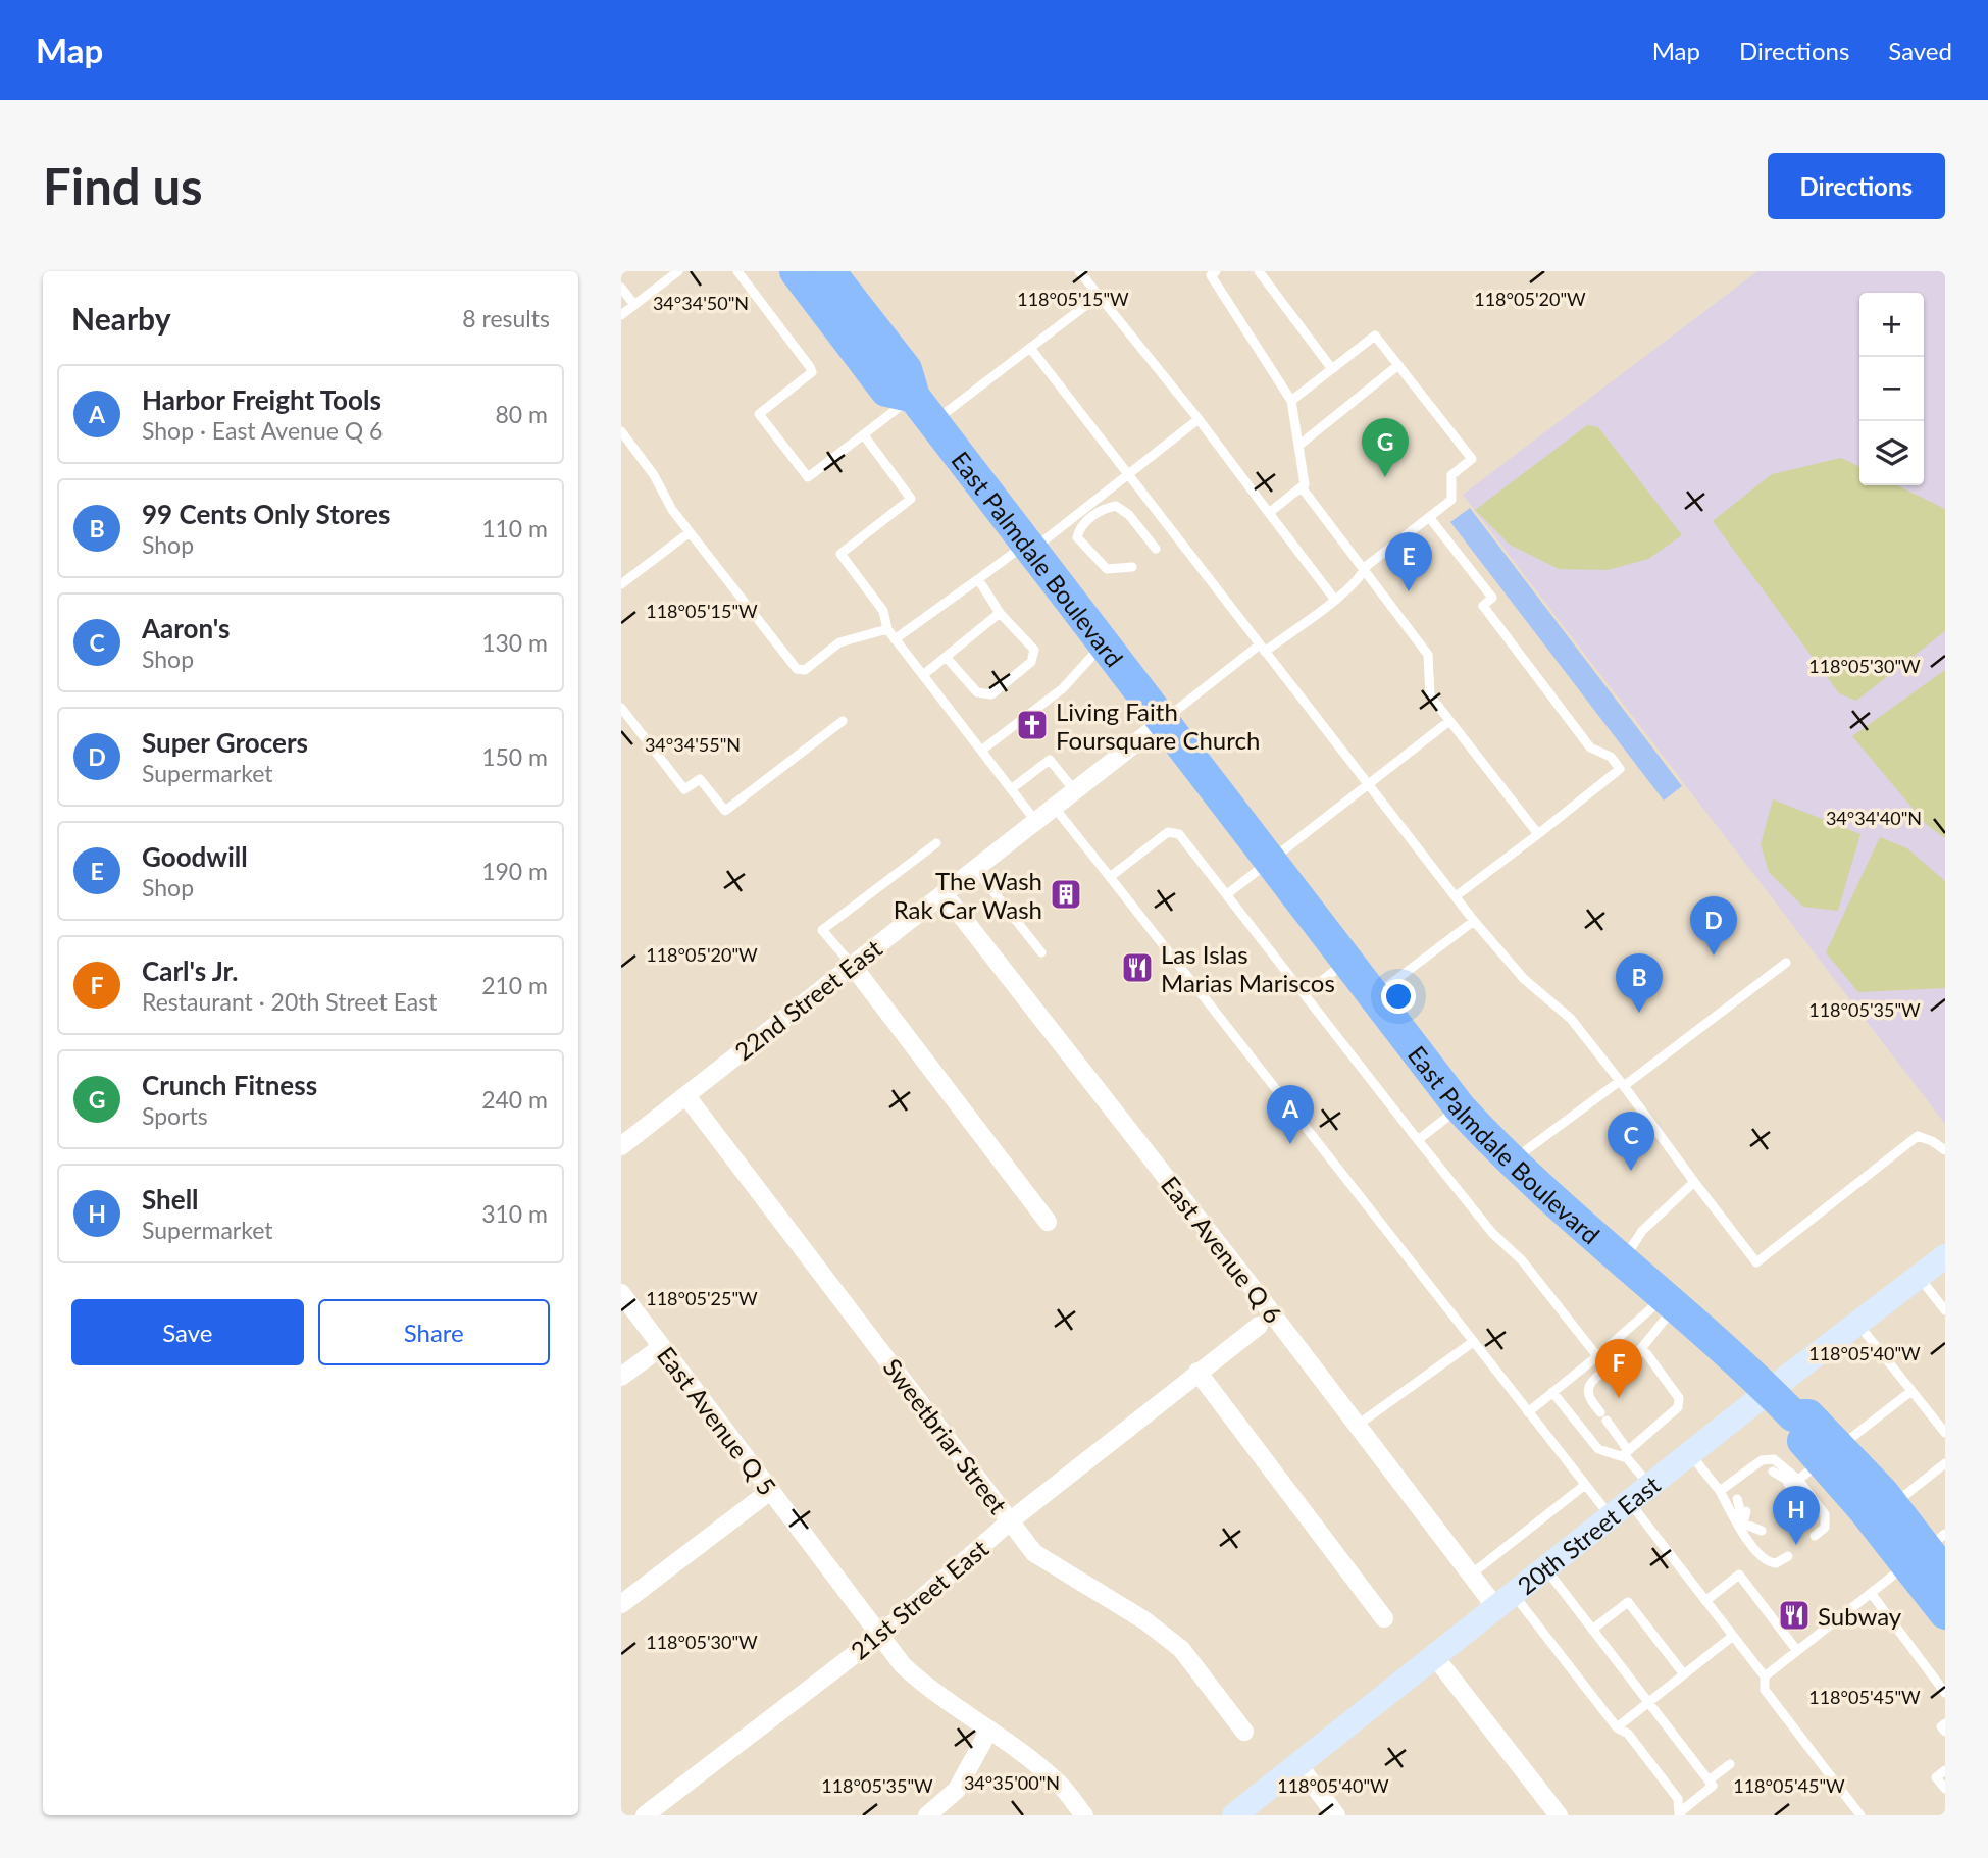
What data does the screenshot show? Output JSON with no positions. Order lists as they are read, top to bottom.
{
  "streets": {
    "highway": ["East Palmdale Boulevard"],
    "street": [
      "22nd Street East",
      "East Avenue Q 6",
      "East Avenue Q 5",
      "Sweetbriar Street",
      "20th Street East",
      "21st Street East"
    ]
  },
  "crossings": [
    ["East Palmdale Boulevard", "22nd Street East"],
    ["East Palmdale Boulevard", "20th Street East"],
    ["22nd Street East", "East Avenue Q 6"],
    ["22nd Street East", "Sweetbriar Street"],
    ["East Avenue Q 6", "20th Street East"],
    ["East Avenue Q 5", "21st Street East"],
    ["Sweetbriar Street", "21st Street East"]
  ],
  "places": {
    "church": ["Living Faith Foursquare Church"],
    "building": ["The Wash Rak Car Wash"],
    "restaurant": ["Las Islas Marias Mariscos", "Subway"]
  },
  "page": {
    "header": "Map",
    "nav": ["Map", "Directions", "Saved"],
    "buttons": [
      "Directions",
      ["Save", "Share"]
    ],
    "title": "Find us",
    "heading": ["Nearby", "8 results"],
    "map_buttons": ["+", "−"],
    "list": [
      {
        "mark": "A",
        "name": "Harbor Freight Tools",
        "note": "Shop · East Avenue Q 6",
        "value": "80 m"
      },
      {
        "mark": "B",
        "name": "99 Cents Only Stores",
        "note": "Shop",
        "value": "110 m"
      },
      {
        "mark": "C",
        "name": "Aaron's",
        "note": "Shop",
        "value": "130 m"
      },
      {
        "mark": "D",
        "name": "Super Grocers",
        "note": "Supermarket",
        "value": "150 m"
      },
      {
        "mark": "E",
        "name": "Goodwill",
        "note": "Shop",
        "value": "190 m"
      },
      {
        "mark": "F",
        "name": "Carl's Jr.",
        "note": "Restaurant · 20th Street East",
        "value": "210 m"
      },
      {
        "mark": "G",
        "name": "Crunch Fitness",
        "note": "Sports",
        "value": "240 m"
      },
      {
        "mark": "H",
        "name": "Shell",
        "note": "Supermarket",
        "value": "310 m"
      }
    ],
    "pins": [
      "G",
      "E",
      "D",
      "B",
      "A",
      "C",
      "F",
      "H"
    ]
  },
  "coordinates": [
    "118°05'15\"W",
    "118°05'20\"W",
    "34°34'50\"N",
    "118°05'30\"W",
    "34°34'55\"N",
    "34°34'40\"N",
    "118°05'35\"W",
    "118°05'25\"W",
    "118°05'40\"W",
    "118°05'45\"W",
    "34°35'00\"N"
  ]
}
